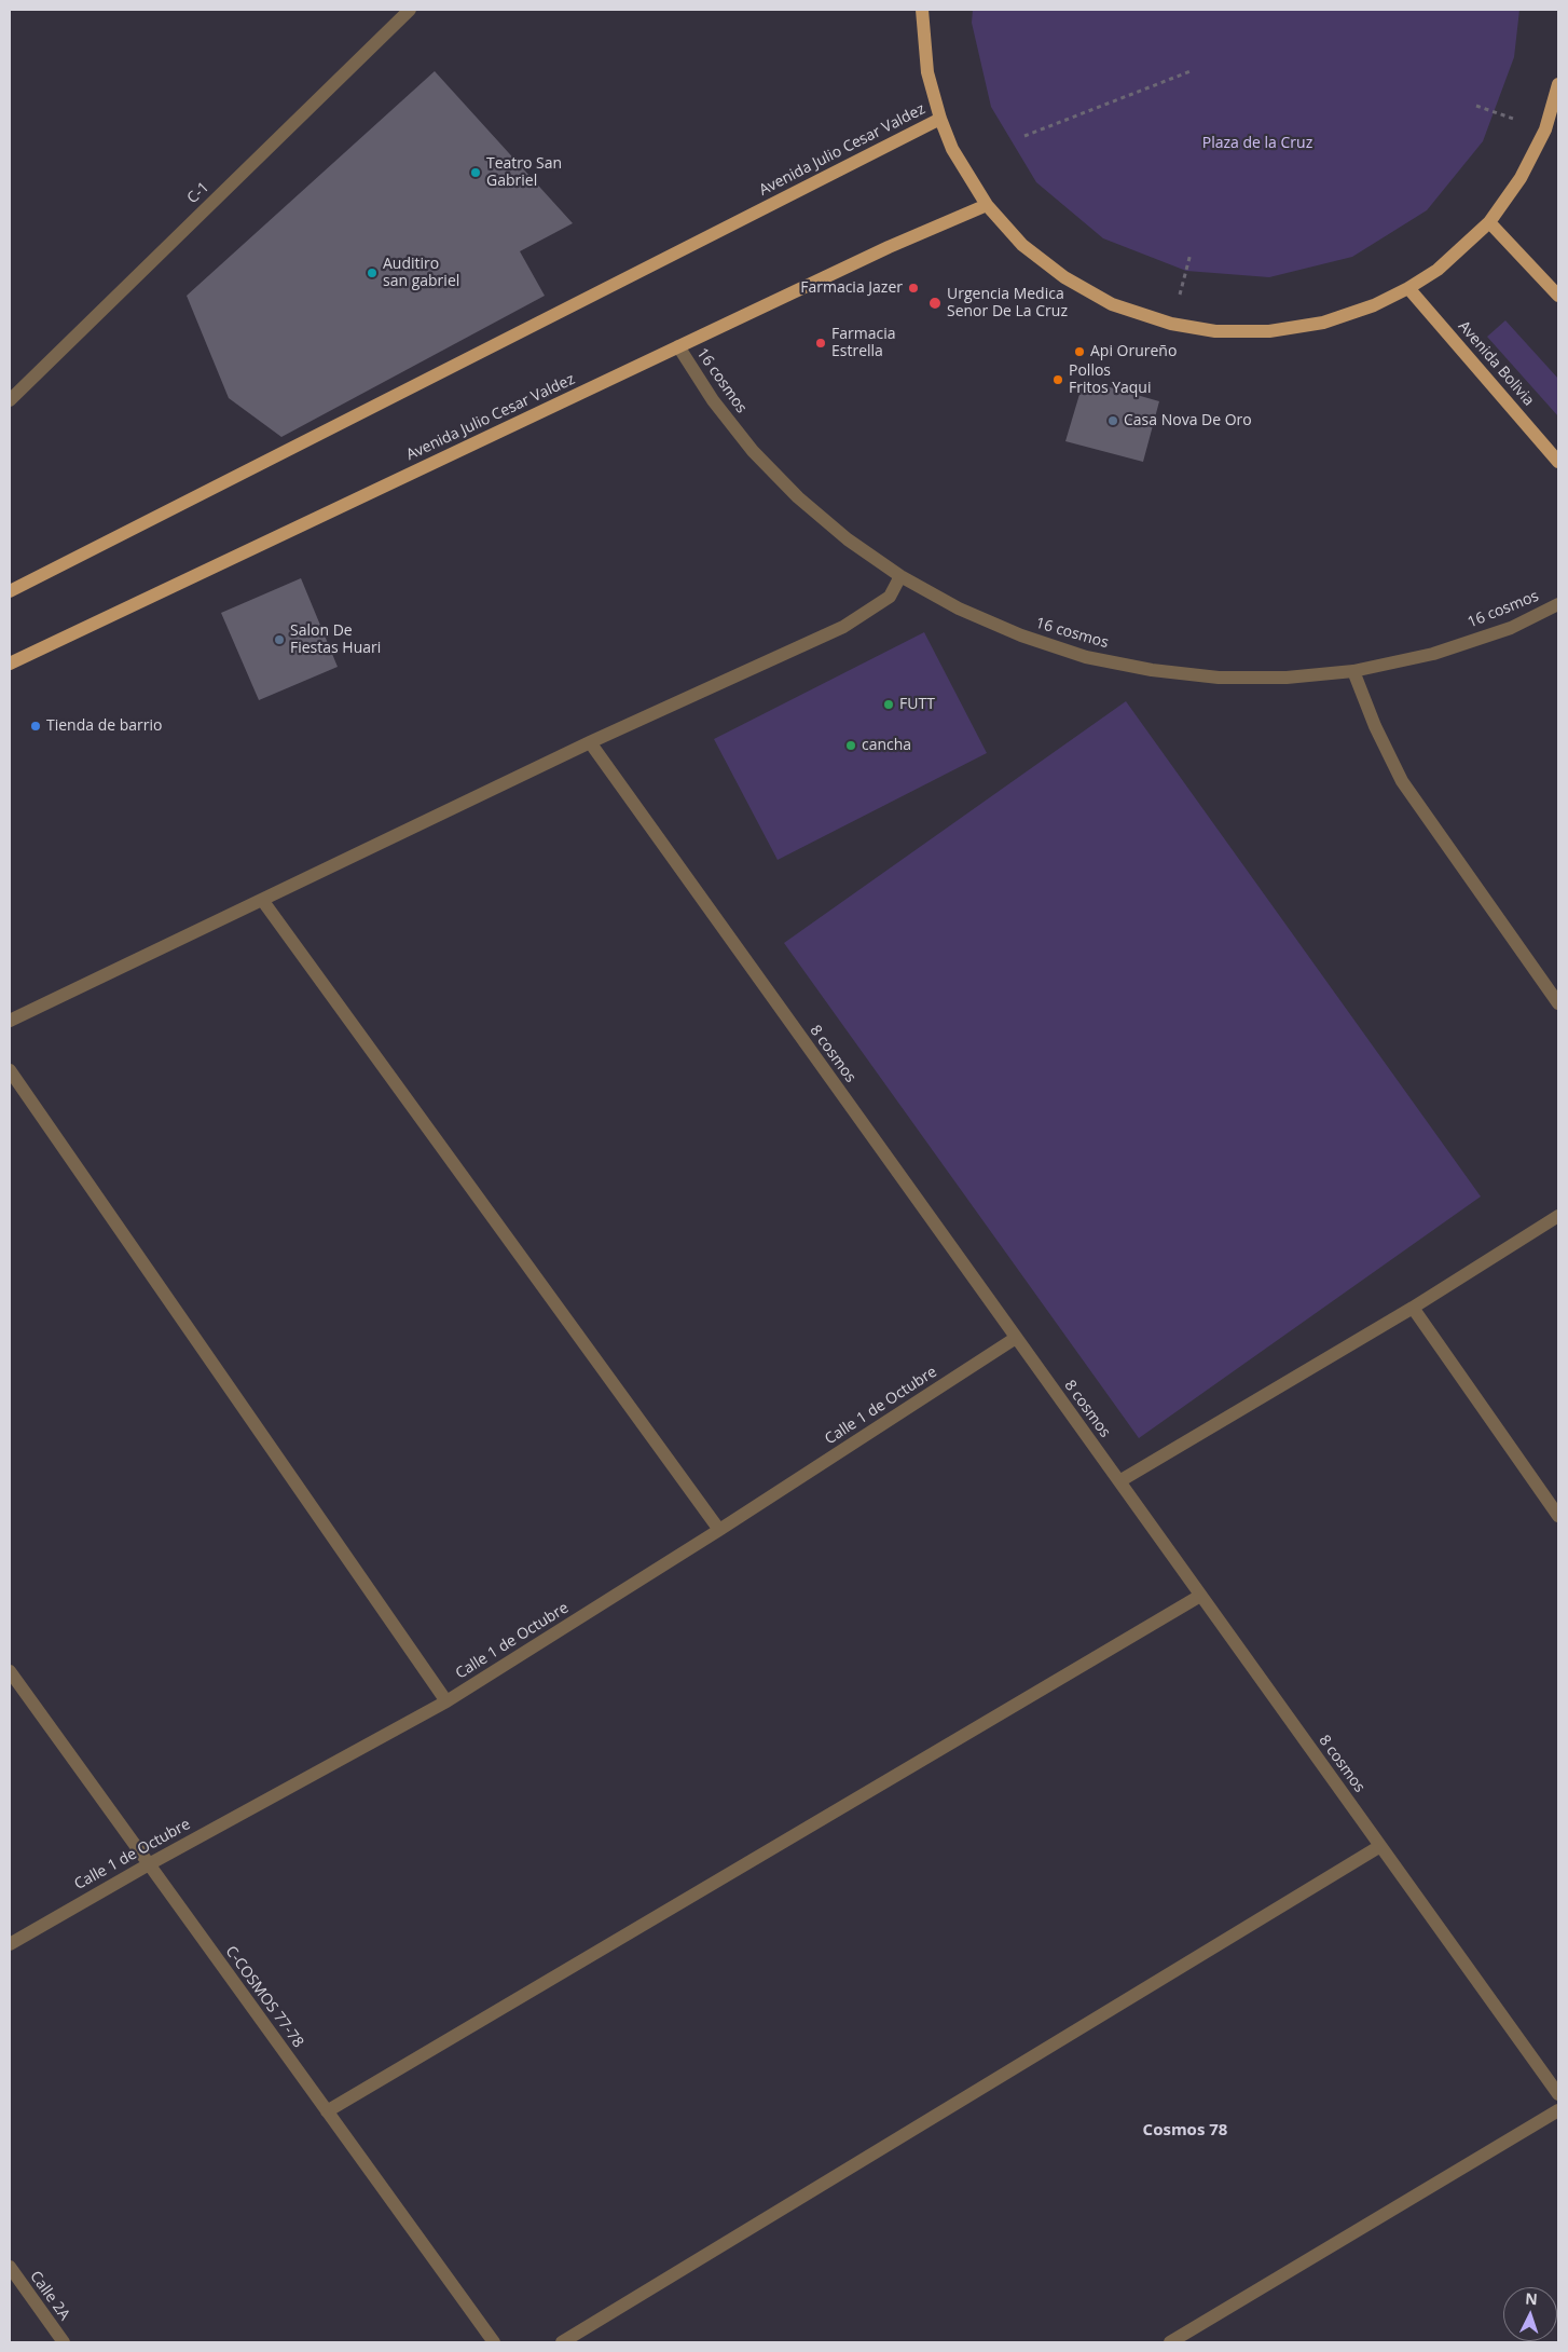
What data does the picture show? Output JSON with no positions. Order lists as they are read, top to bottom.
{
  "streets": {
    "main road": ["Avenida Julio Cesar Valdez", "Avenida Bolivia"],
    "street": [
      "C-1",
      "16 cosmos",
      "8 cosmos",
      "Calle 1 de Octubre",
      "C-COSMOS 77-78",
      "Calle 2A"
    ]
  },
  "crossings": [
    ["Avenida Julio Cesar Valdez", "16 cosmos"],
    ["8 cosmos", "Calle 1 de Octubre"],
    ["Calle 1 de Octubre", "C-COSMOS 77-78"]
  ],
  "districts": ["Cosmos 78"],
  "parks": ["Plaza de la Cruz"],
  "places": [
    "Teatro San Gabriel",
    "Auditiro san gabriel",
    "Farmacia Jazer",
    "Urgencia Medica Senor De La Cruz",
    "Farmacia Estrella",
    "Api Orureño",
    "Pollos Fritos Yaqui",
    "Casa Nova De Oro",
    "Salon De Fiestas Huari",
    "FUTT",
    "Tienda de barrio",
    "cancha"
  ],
  "north": "top"
}
